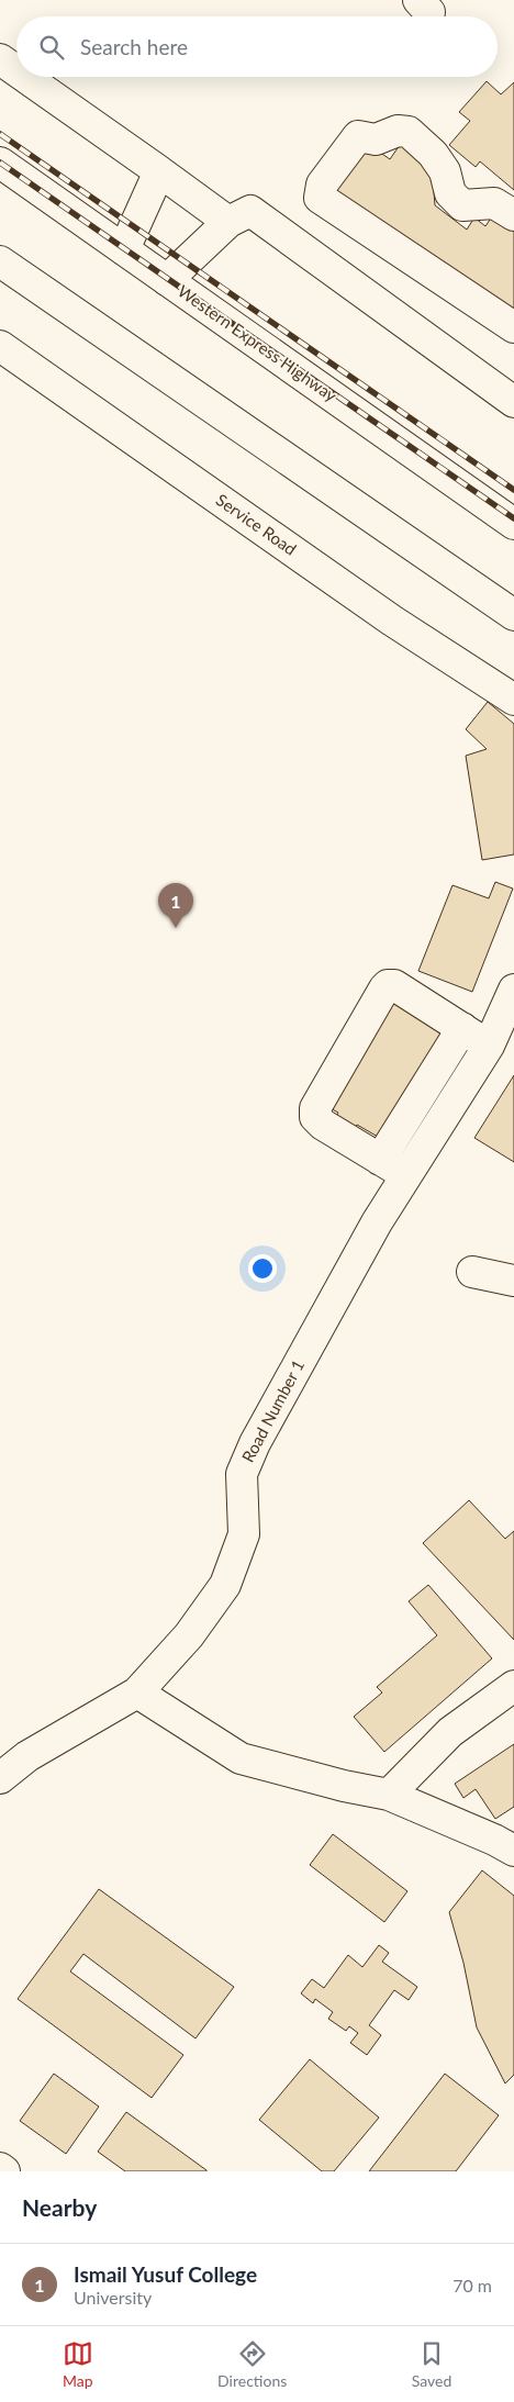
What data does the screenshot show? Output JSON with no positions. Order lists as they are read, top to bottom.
{
  "streets": {
    "main road": ["Western Express Highway", "Service Road", "Road Number 1"]
  },
  "page": {
    "search": "Search here",
    "pins": "1",
    "heading": "Nearby",
    "list": [
      {
        "mark": "1",
        "name": "Ismail Yusuf College",
        "note": "University",
        "value": "70 m"
      }
    ],
    "nav": ["Map", "Directions", "Saved"]
  }
}
